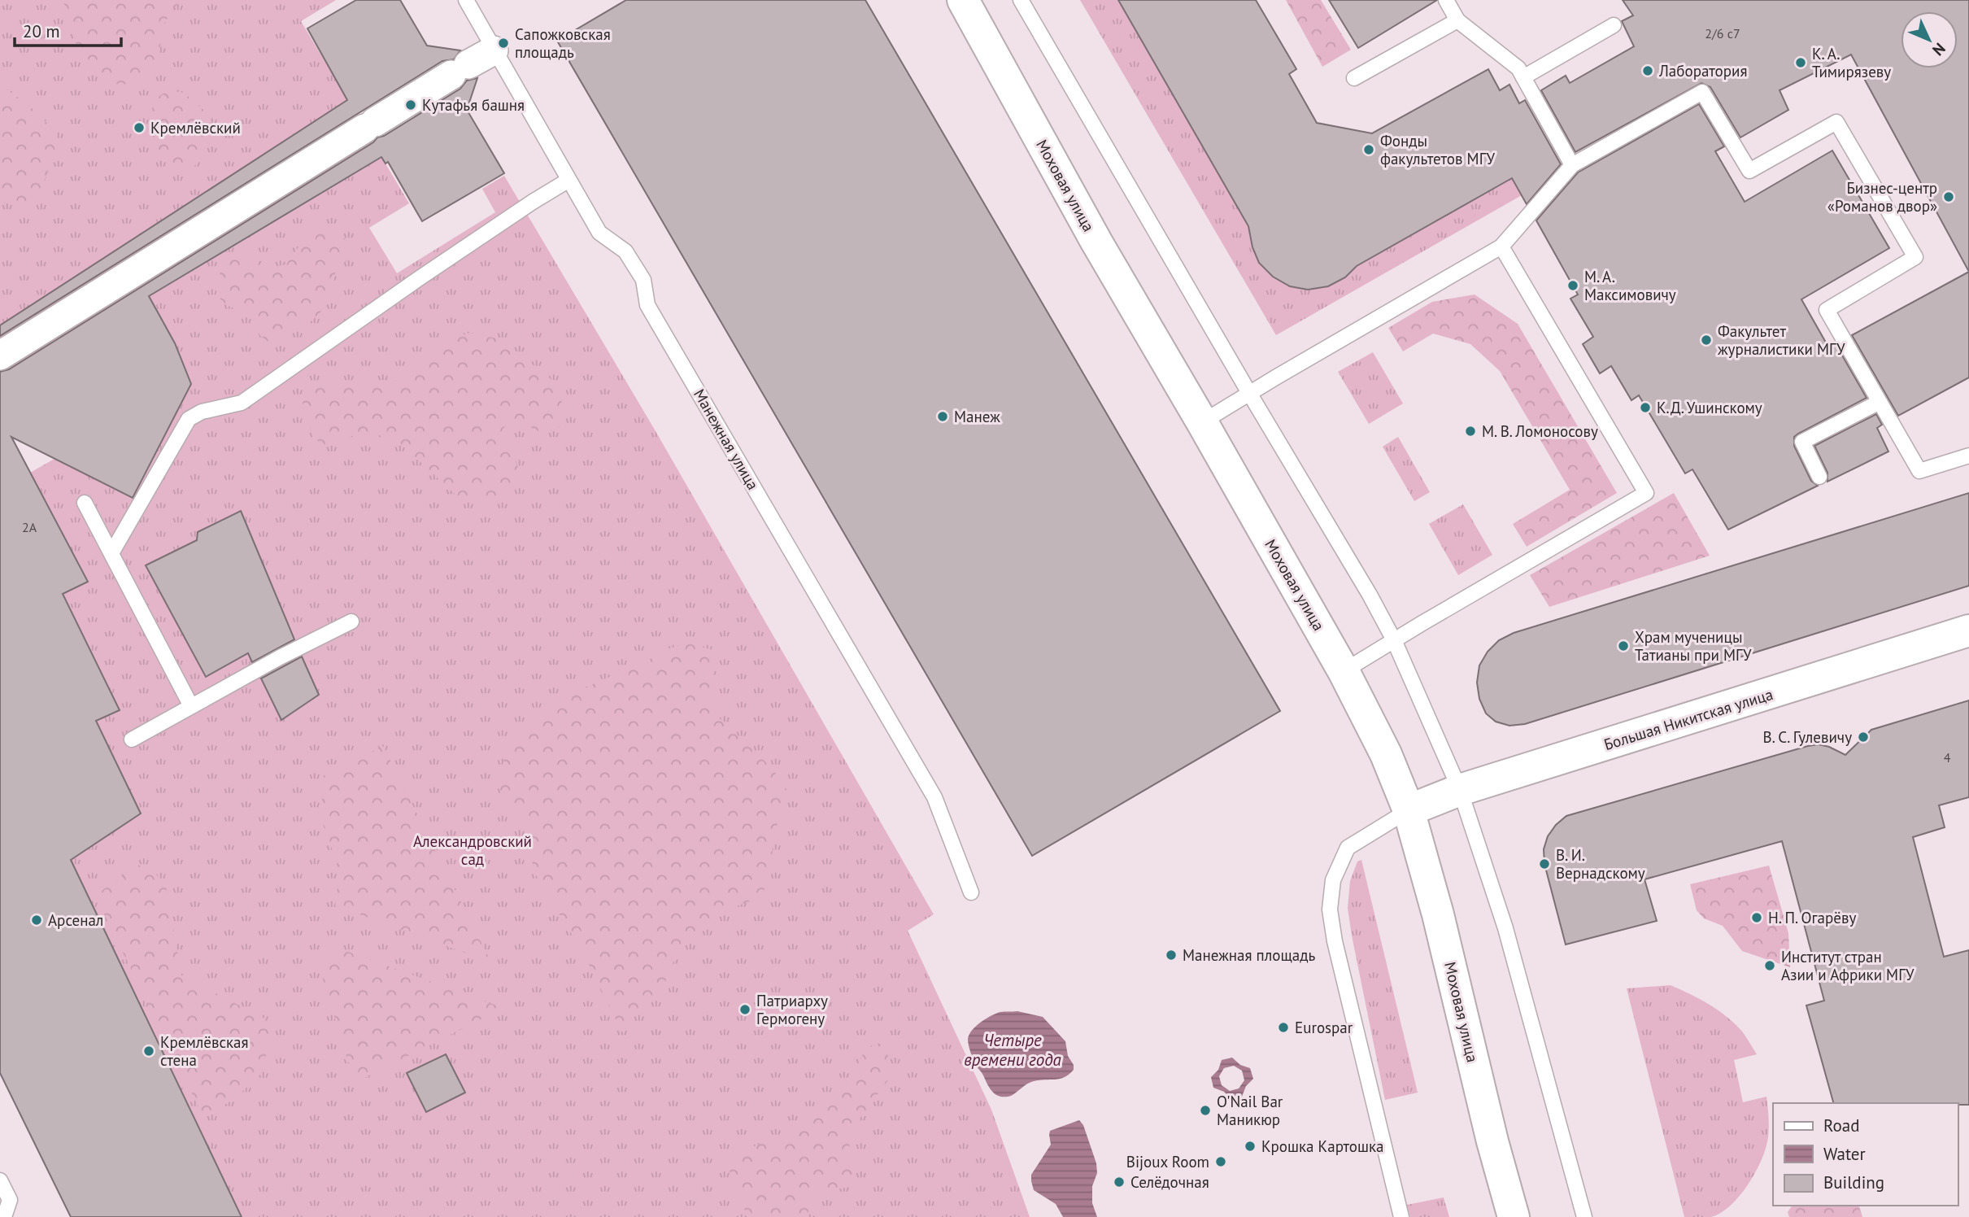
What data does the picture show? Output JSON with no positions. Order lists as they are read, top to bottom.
{
  "streets": {
    "main road": ["Моховая улица", "Большая Никитская улица"],
    "lane": ["Манежная улица"]
  },
  "crossings": [
    ["Моховая улица", "Большая Никитская улица"]
  ],
  "water": ["Четыре времени года"],
  "parks": ["Александровский сад"],
  "places": [
    "Сапожковская площадь",
    "К. А. Тимирязеву",
    "Лаборатория",
    "Кутафья башня",
    "Кремлёвский",
    "Фонды факультетов МГУ",
    "Бизнес-центр «Романов двор»",
    "М. А. Максимовичу",
    "Факультет журналистики МГУ",
    "К.Д. Ушинскому",
    "Манеж",
    "М. В. Ломоносову",
    "Храм мученицы Татианы при МГУ",
    "В. С. Гулевичу",
    "В. И. Вернадскому",
    "Н. П. Огарёву",
    "Арсенал",
    "Манежная площадь",
    "Институт стран Азии и Африки МГУ",
    "Патриарху Гермогену",
    "Eurospar",
    "Кремлёвская стена",
    "O'Nail Bar Маникюр",
    "Крошка Картошка",
    "Bijoux Room",
    "Селёдочная"
  ],
  "house_numbers": ["2/6 с7", "2А", "4"],
  "legend": ["Road", "Water", "Building"],
  "scale_bar": "20 m",
  "north": "bottom right"
}
